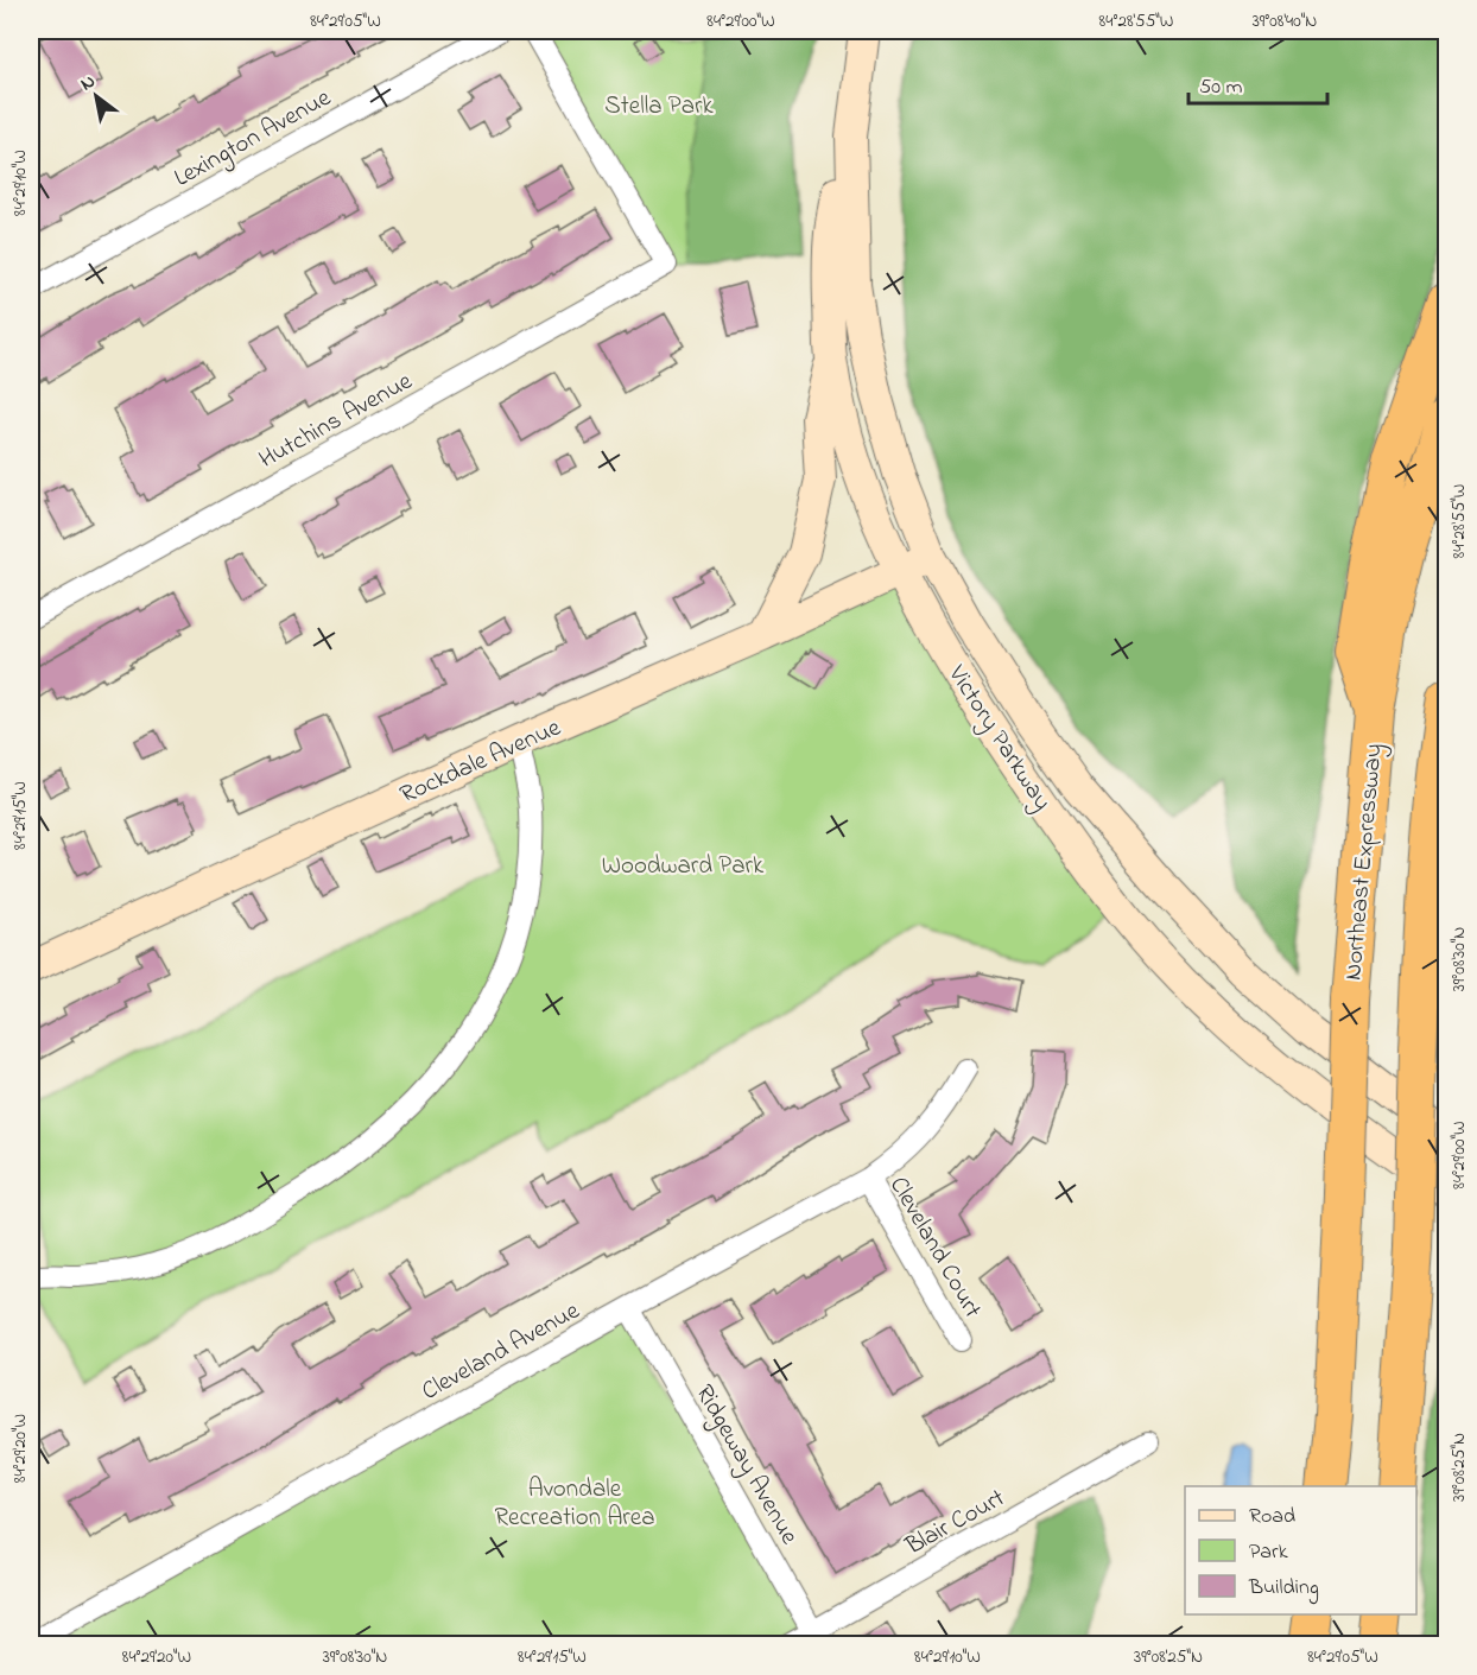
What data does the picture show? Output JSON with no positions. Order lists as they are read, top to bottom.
{
  "streets": {
    "highway": ["Northeast Expressway"],
    "street": [
      "Lexington Avenue",
      "Hutchins Avenue",
      "Victory Parkway",
      "Rockdale Avenue",
      "Cleveland Court",
      "Cleveland Avenue",
      "Ridgeway Avenue",
      "Blair Court"
    ]
  },
  "crossings": [
    ["Victory Parkway", "Rockdale Avenue"],
    ["Cleveland Court", "Cleveland Avenue"],
    ["Cleveland Avenue", "Ridgeway Avenue"],
    ["Ridgeway Avenue", "Blair Court"]
  ],
  "parks": ["Stella Park", "Woodward Park", "Avondale Recreation Area"],
  "legend": ["Road", "Park", "Building"],
  "scale_bar": "50 m",
  "north": "top left",
  "coordinates": [
    "84°29'05\"W",
    "84°29'00\"W",
    "84°28'55\"W",
    "39°08'40\"N",
    "84°29'10\"W",
    "84°29'15\"W",
    "39°08'30\"N",
    "84°29'20\"W",
    "39°08'25\"N"
  ]
}
